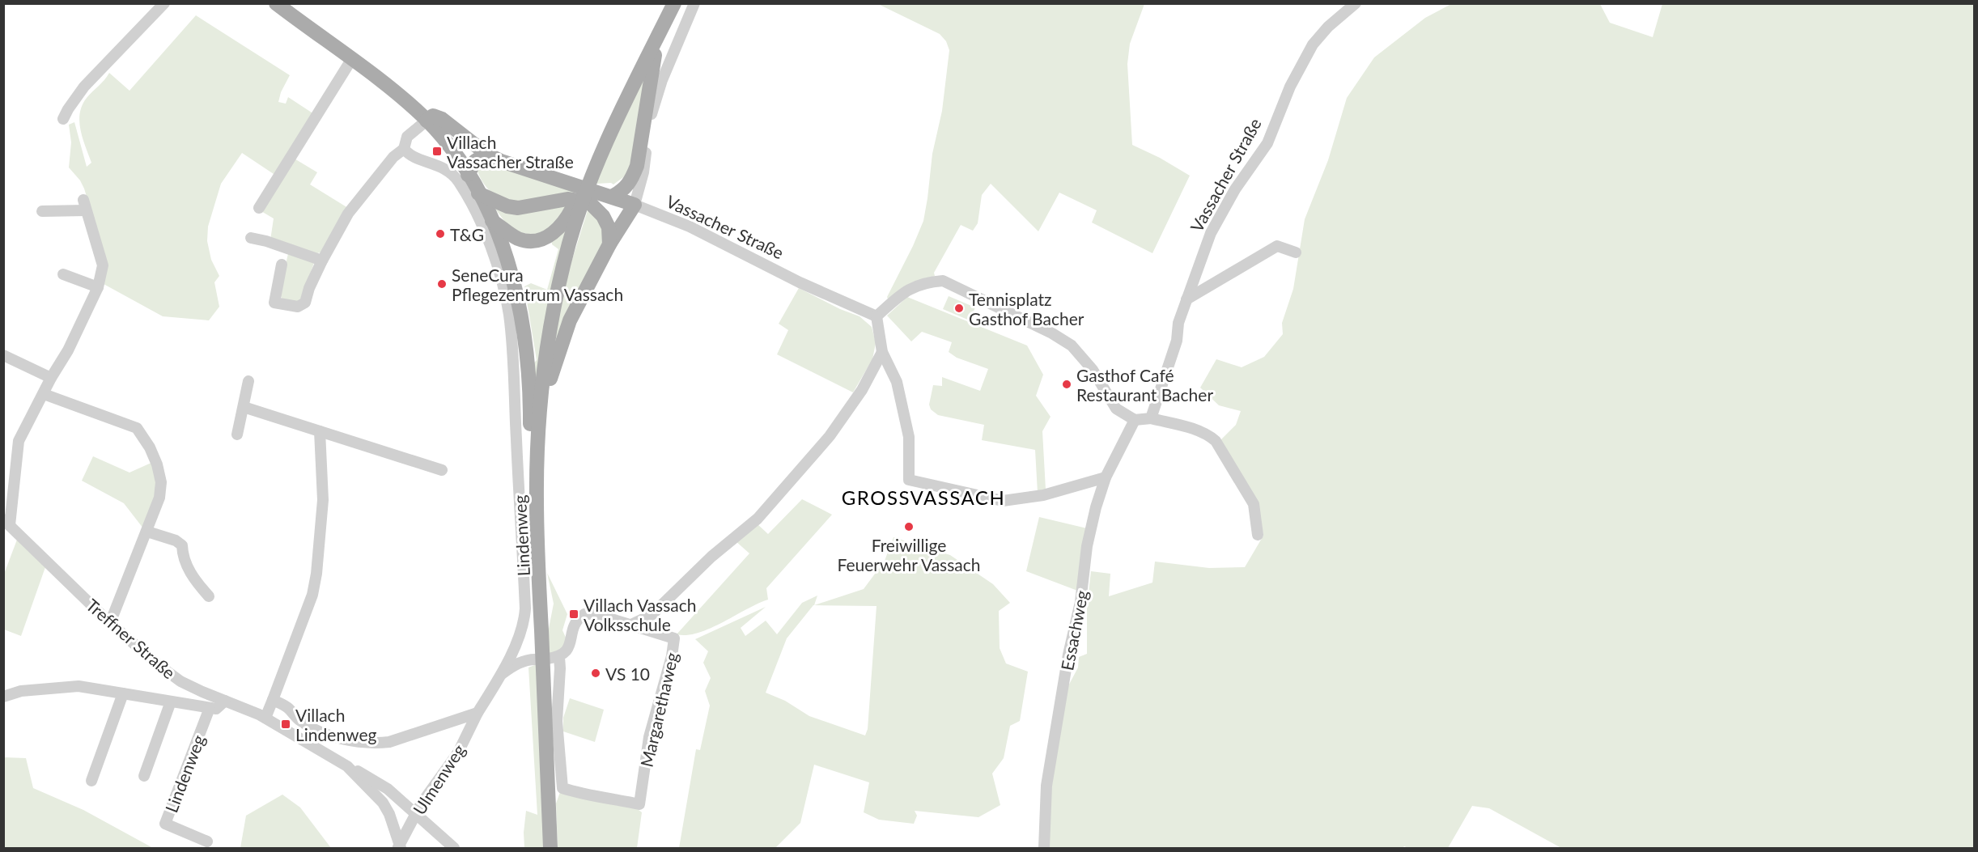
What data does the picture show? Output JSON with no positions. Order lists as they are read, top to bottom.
{
  "streets": {
    "main road": ["Vassacher Straße"],
    "street": [
      "Lindenweg",
      "Essachweg",
      "Treffner Straße",
      "Margarethaweg",
      "Ulmenweg"
    ]
  },
  "crossings": [
    ["Lindenweg", "Ulmenweg"],
    ["Treffner Straße", "Ulmenweg"]
  ],
  "districts": ["GROSSVASSACH"],
  "places": {
    "transit": ["Villach Vassacher Straße", "Villach Vassach Volksschule", "Villach Lindenweg"],
    "other": [
      "T&G",
      "SeneCura Pflegezentrum Vassach",
      "Tennisplatz Gasthof Bacher",
      "Gasthof Café Restaurant Bacher",
      "Freiwillige Feuerwehr Vassach",
      "VS 10"
    ]
  }
}
